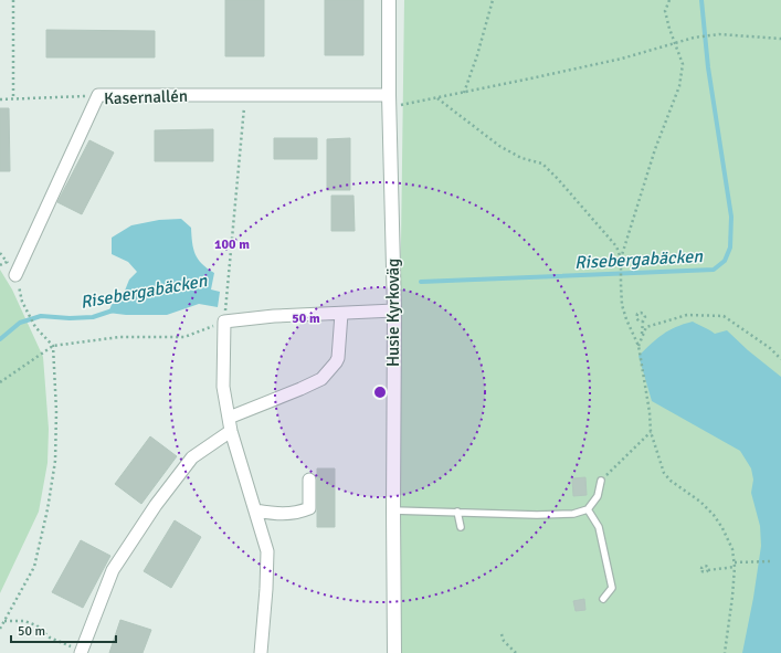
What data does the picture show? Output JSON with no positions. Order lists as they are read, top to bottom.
{
  "streets": {
    "street": ["Kasernallén", "Husie Kyrkoväg"]
  },
  "crossings": [
    ["Kasernallén", "Husie Kyrkoväg"]
  ],
  "water": ["Risebergabäcken"],
  "scale_bar": "50 m",
  "rings": ["100 m", "50 m"]
}
